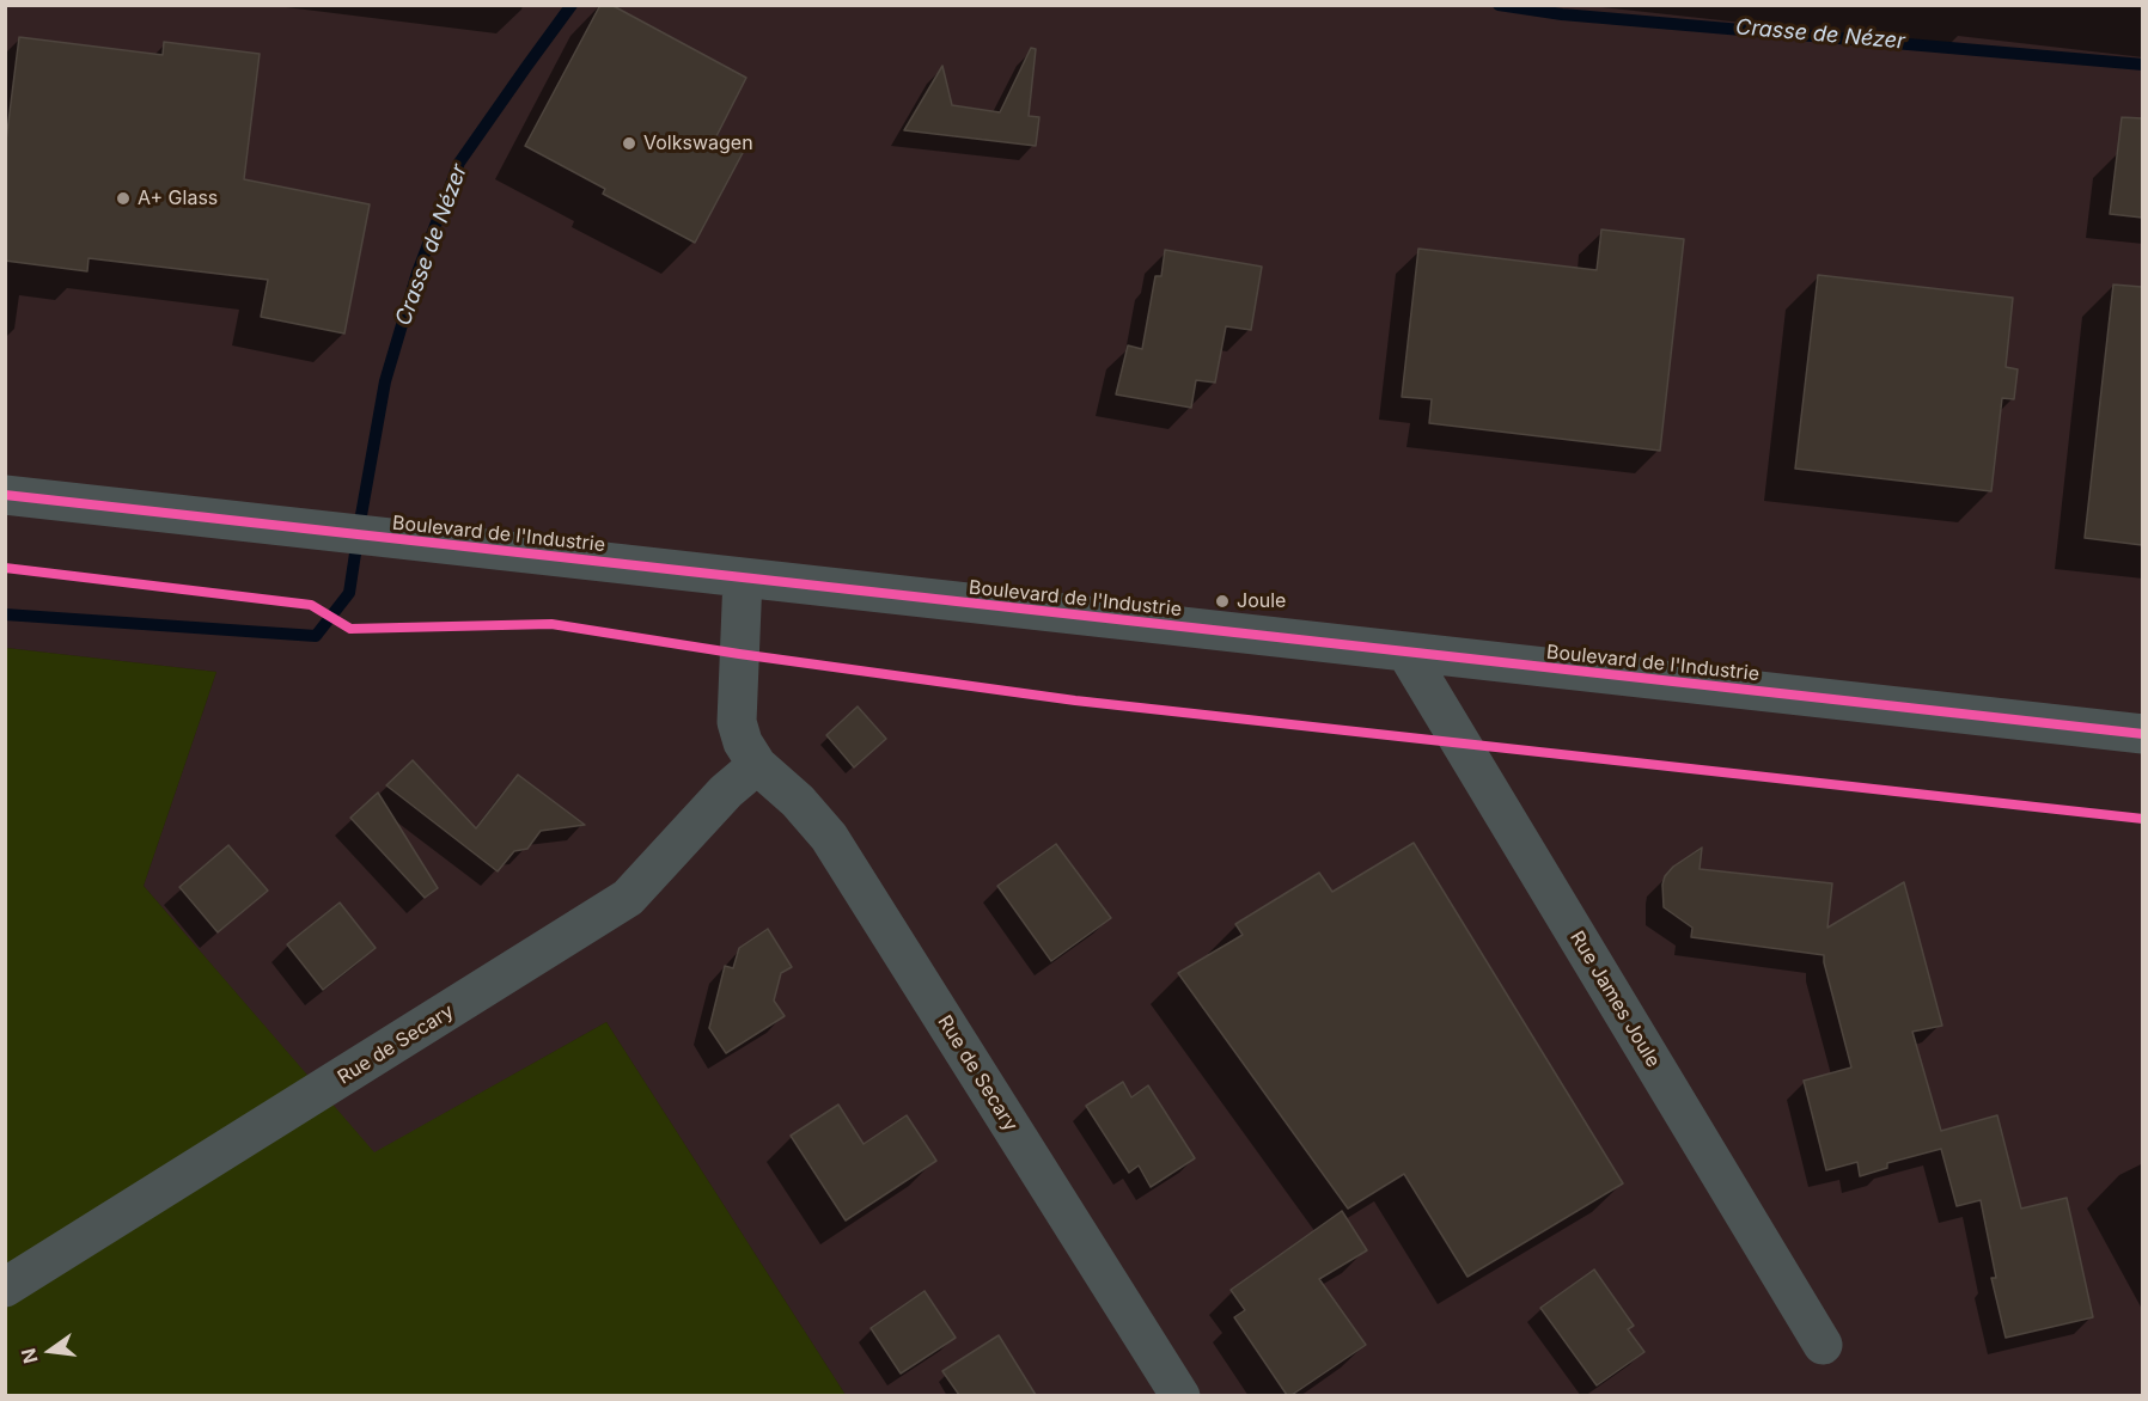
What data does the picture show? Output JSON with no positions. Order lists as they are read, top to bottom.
{
  "streets": {
    "street": ["Boulevard de l'Industrie", "Rue James Joule", "Rue de Secary"]
  },
  "crossings": [
    ["Boulevard de l'Industrie", "Rue James Joule"],
    ["Boulevard de l'Industrie", "Rue de Secary"]
  ],
  "water": ["Crasse de Nézer"],
  "places": ["Volkswagen", "A+ Glass", "Joule"],
  "north": "left"
}
